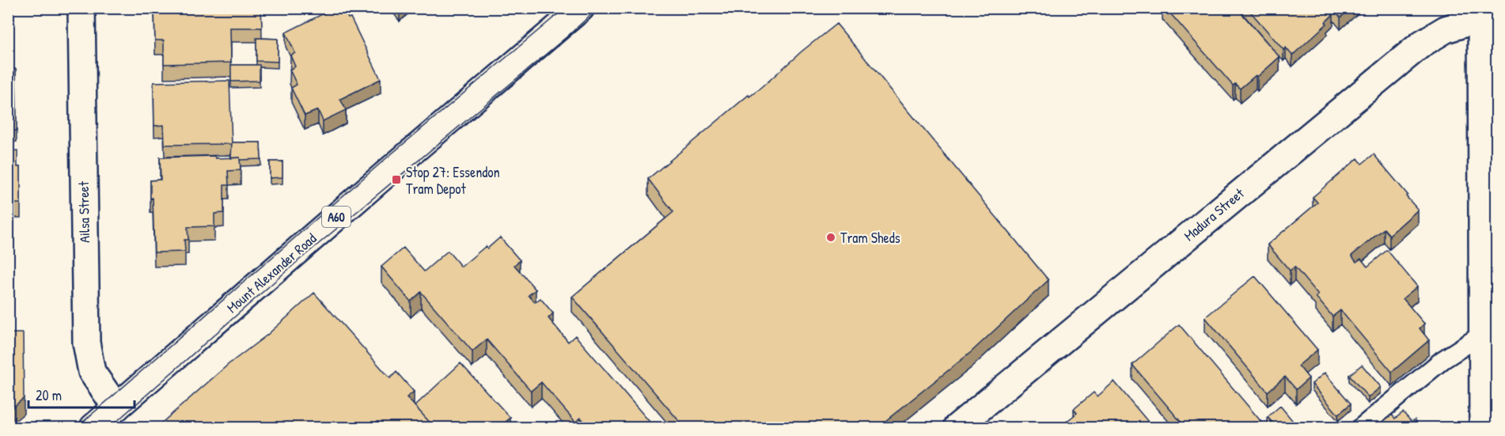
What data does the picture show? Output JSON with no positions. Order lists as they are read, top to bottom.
{
  "streets": {
    "street": [
      "Ailsa Street",
      "Madura Street",
      "A60",
      "Mount Alexander Road"
    ]
  },
  "crossings": [
    ["Ailsa Street", "Mount Alexander Road"]
  ],
  "places": {
    "transit": ["Stop 27: Essendon Tram Depot"],
    "other": ["Tram Sheds"]
  },
  "scale_bar": "20 m"
}
